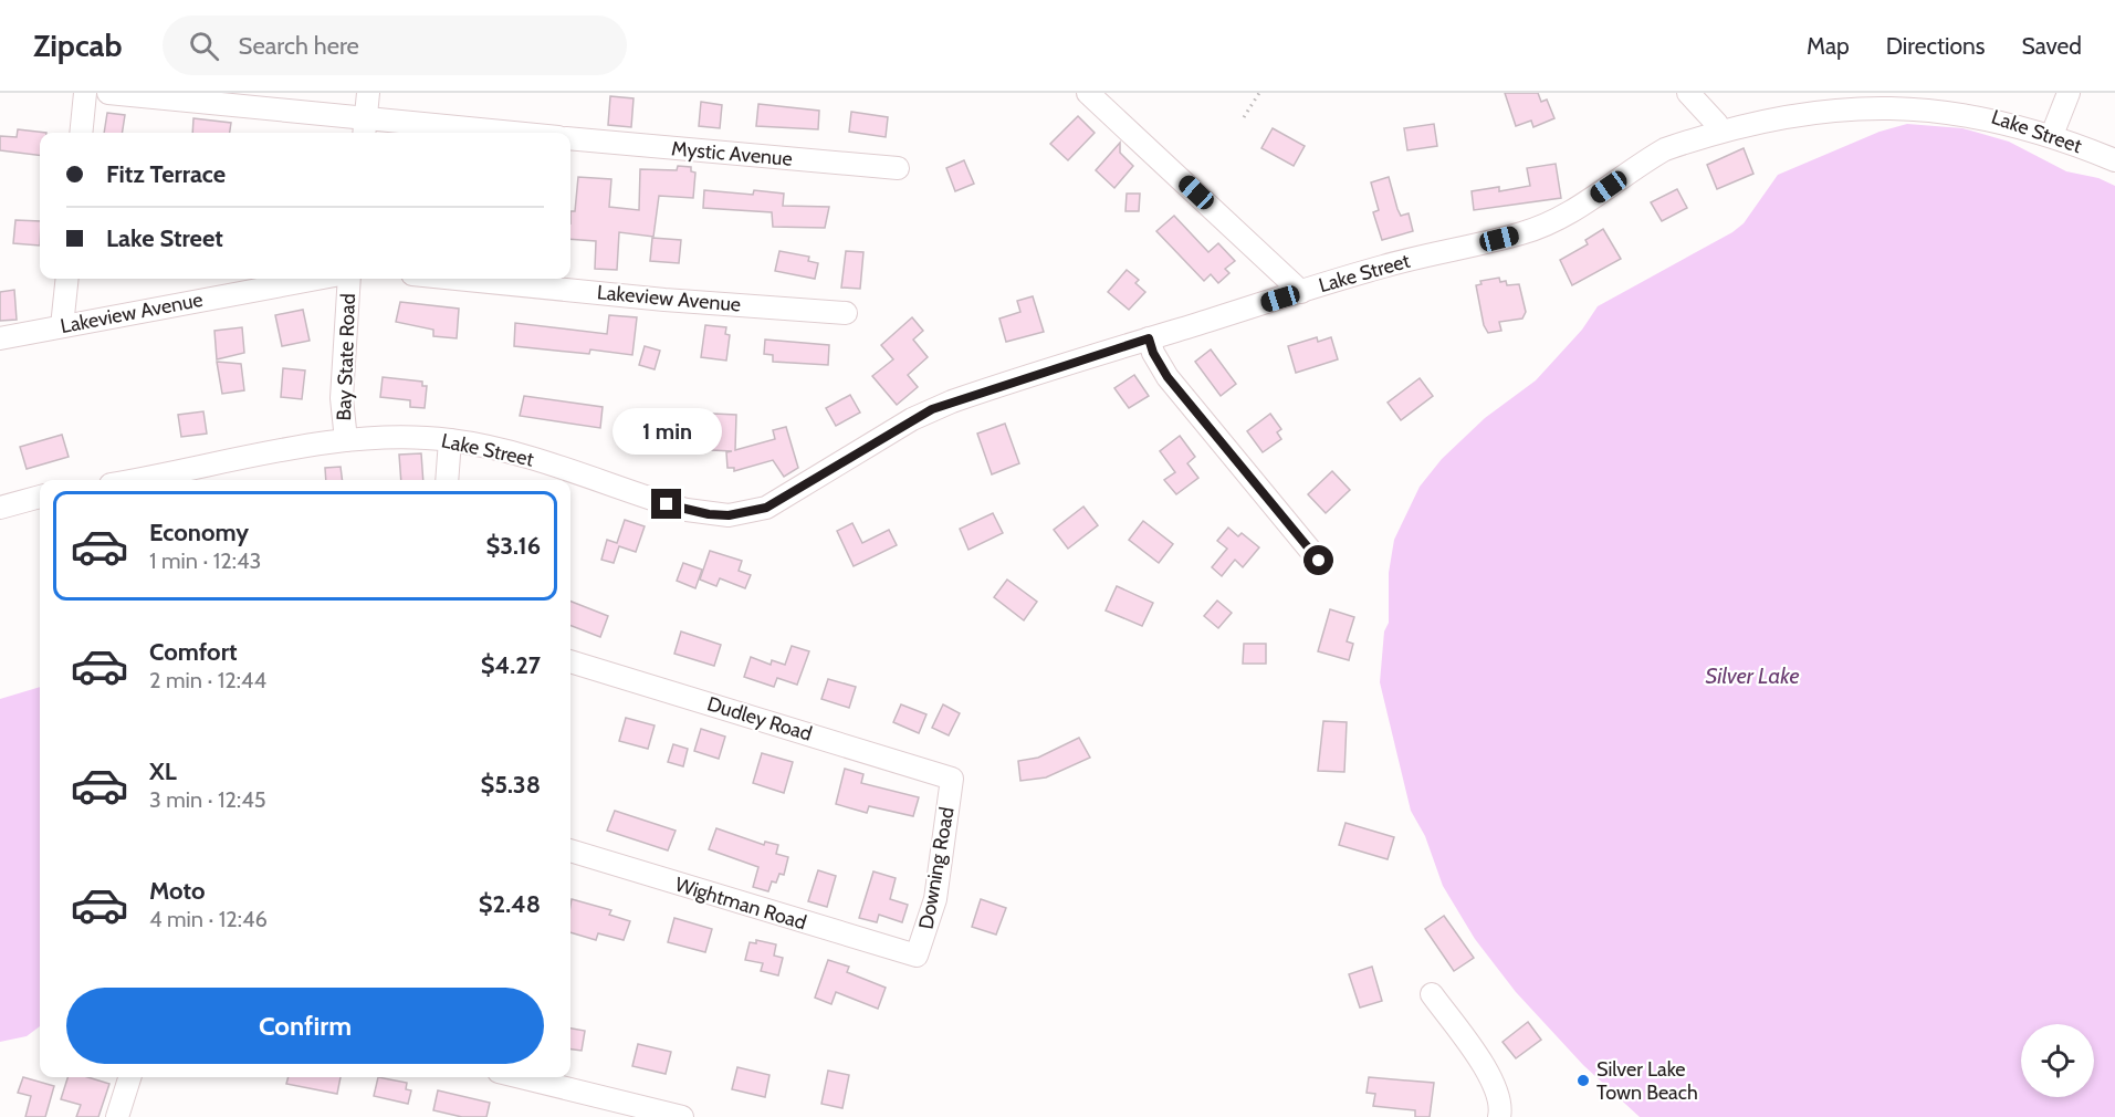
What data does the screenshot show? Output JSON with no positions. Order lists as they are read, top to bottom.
{
  "streets": {
    "street": [
      "Lake Street",
      "Mystic Avenue",
      "Lakeview Avenue",
      "Bay State Road",
      "Dudley Road",
      "Downing Road",
      "Wightman Road"
    ]
  },
  "crossings": [
    ["Lake Street", "Bay State Road"],
    ["Dudley Road", "Downing Road"],
    ["Downing Road", "Wightman Road"]
  ],
  "water": ["Silver Lake"],
  "places": ["Silver Lake Town Beach"],
  "page": {
    "header": "Zipcab",
    "search": "Search here",
    "nav": ["Map", "Directions", "Saved"],
    "banner": ["Fitz Terrace", "Lake Street"],
    "bubble": "1 min",
    "list": [
      {
        "name": "Economy",
        "note": "1 min · 12:43",
        "value": "$3.16"
      },
      {
        "name": "Comfort",
        "note": "2 min · 12:44",
        "value": "$4.27"
      },
      {
        "name": "XL",
        "note": "3 min · 12:45",
        "value": "$5.38"
      },
      {
        "name": "Moto",
        "note": "4 min · 12:46",
        "value": "$2.48"
      }
    ],
    "buttons": "Confirm"
  }
}
